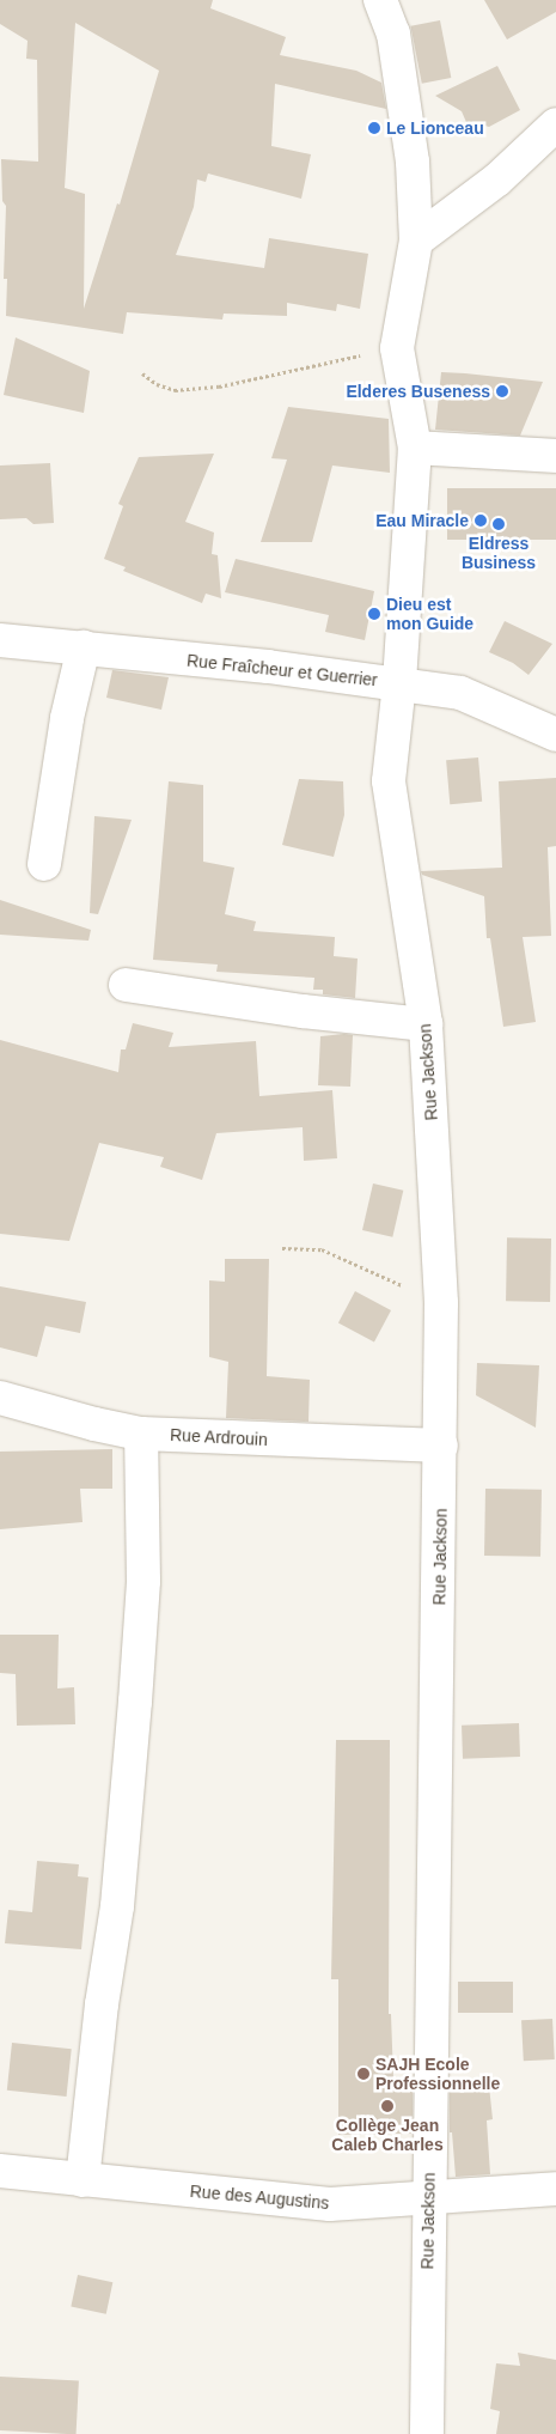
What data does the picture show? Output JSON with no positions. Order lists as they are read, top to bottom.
{
  "streets": {
    "street": [
      "Rue Fraîcheur et Guerrier",
      "Rue Jackson",
      "Rue Ardrouin",
      "Rue des Augustins"
    ]
  },
  "crossings": [
    ["Rue Fraîcheur et Guerrier", "Rue Jackson"],
    ["Rue Jackson", "Rue Ardrouin"],
    ["Rue Jackson", "Rue des Augustins"]
  ],
  "places": [
    "Le Lionceau",
    "Elderes Buseness",
    "Eau Miracle",
    "Eldress Business",
    "Dieu est mon Guide",
    "SAJH Ecole Professionnelle",
    "Collège Jean Caleb Charles"
  ]
}
